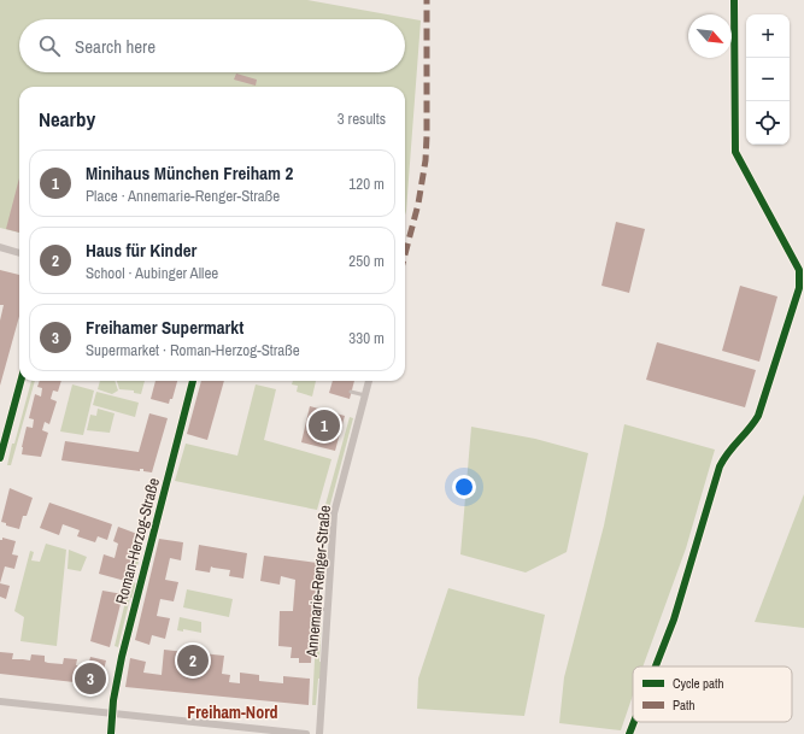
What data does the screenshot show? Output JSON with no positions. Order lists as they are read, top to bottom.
{
  "streets": {
    "street": ["Roman-Herzog-Straße", "Annemarie-Renger-Straße"]
  },
  "districts": ["Freiham-Nord"],
  "legend": ["Cycle path", "Path"],
  "north": "bottom right",
  "page": {
    "map_buttons": ["+", "−"],
    "search": "Search here",
    "heading": ["Nearby", "3 results"],
    "list": [
      {
        "mark": "1",
        "name": "Minihaus München Freiham 2",
        "note": "Place · Annemarie-Renger-Straße",
        "value": "120 m"
      },
      {
        "mark": "2",
        "name": "Haus für Kinder",
        "note": "School · Aubinger Allee",
        "value": "250 m"
      },
      {
        "mark": "3",
        "name": "Freihamer Supermarkt",
        "note": "Supermarket · Roman-Herzog-Straße",
        "value": "330 m"
      }
    ],
    "pins": ["1", "2", "3"]
  }
}
